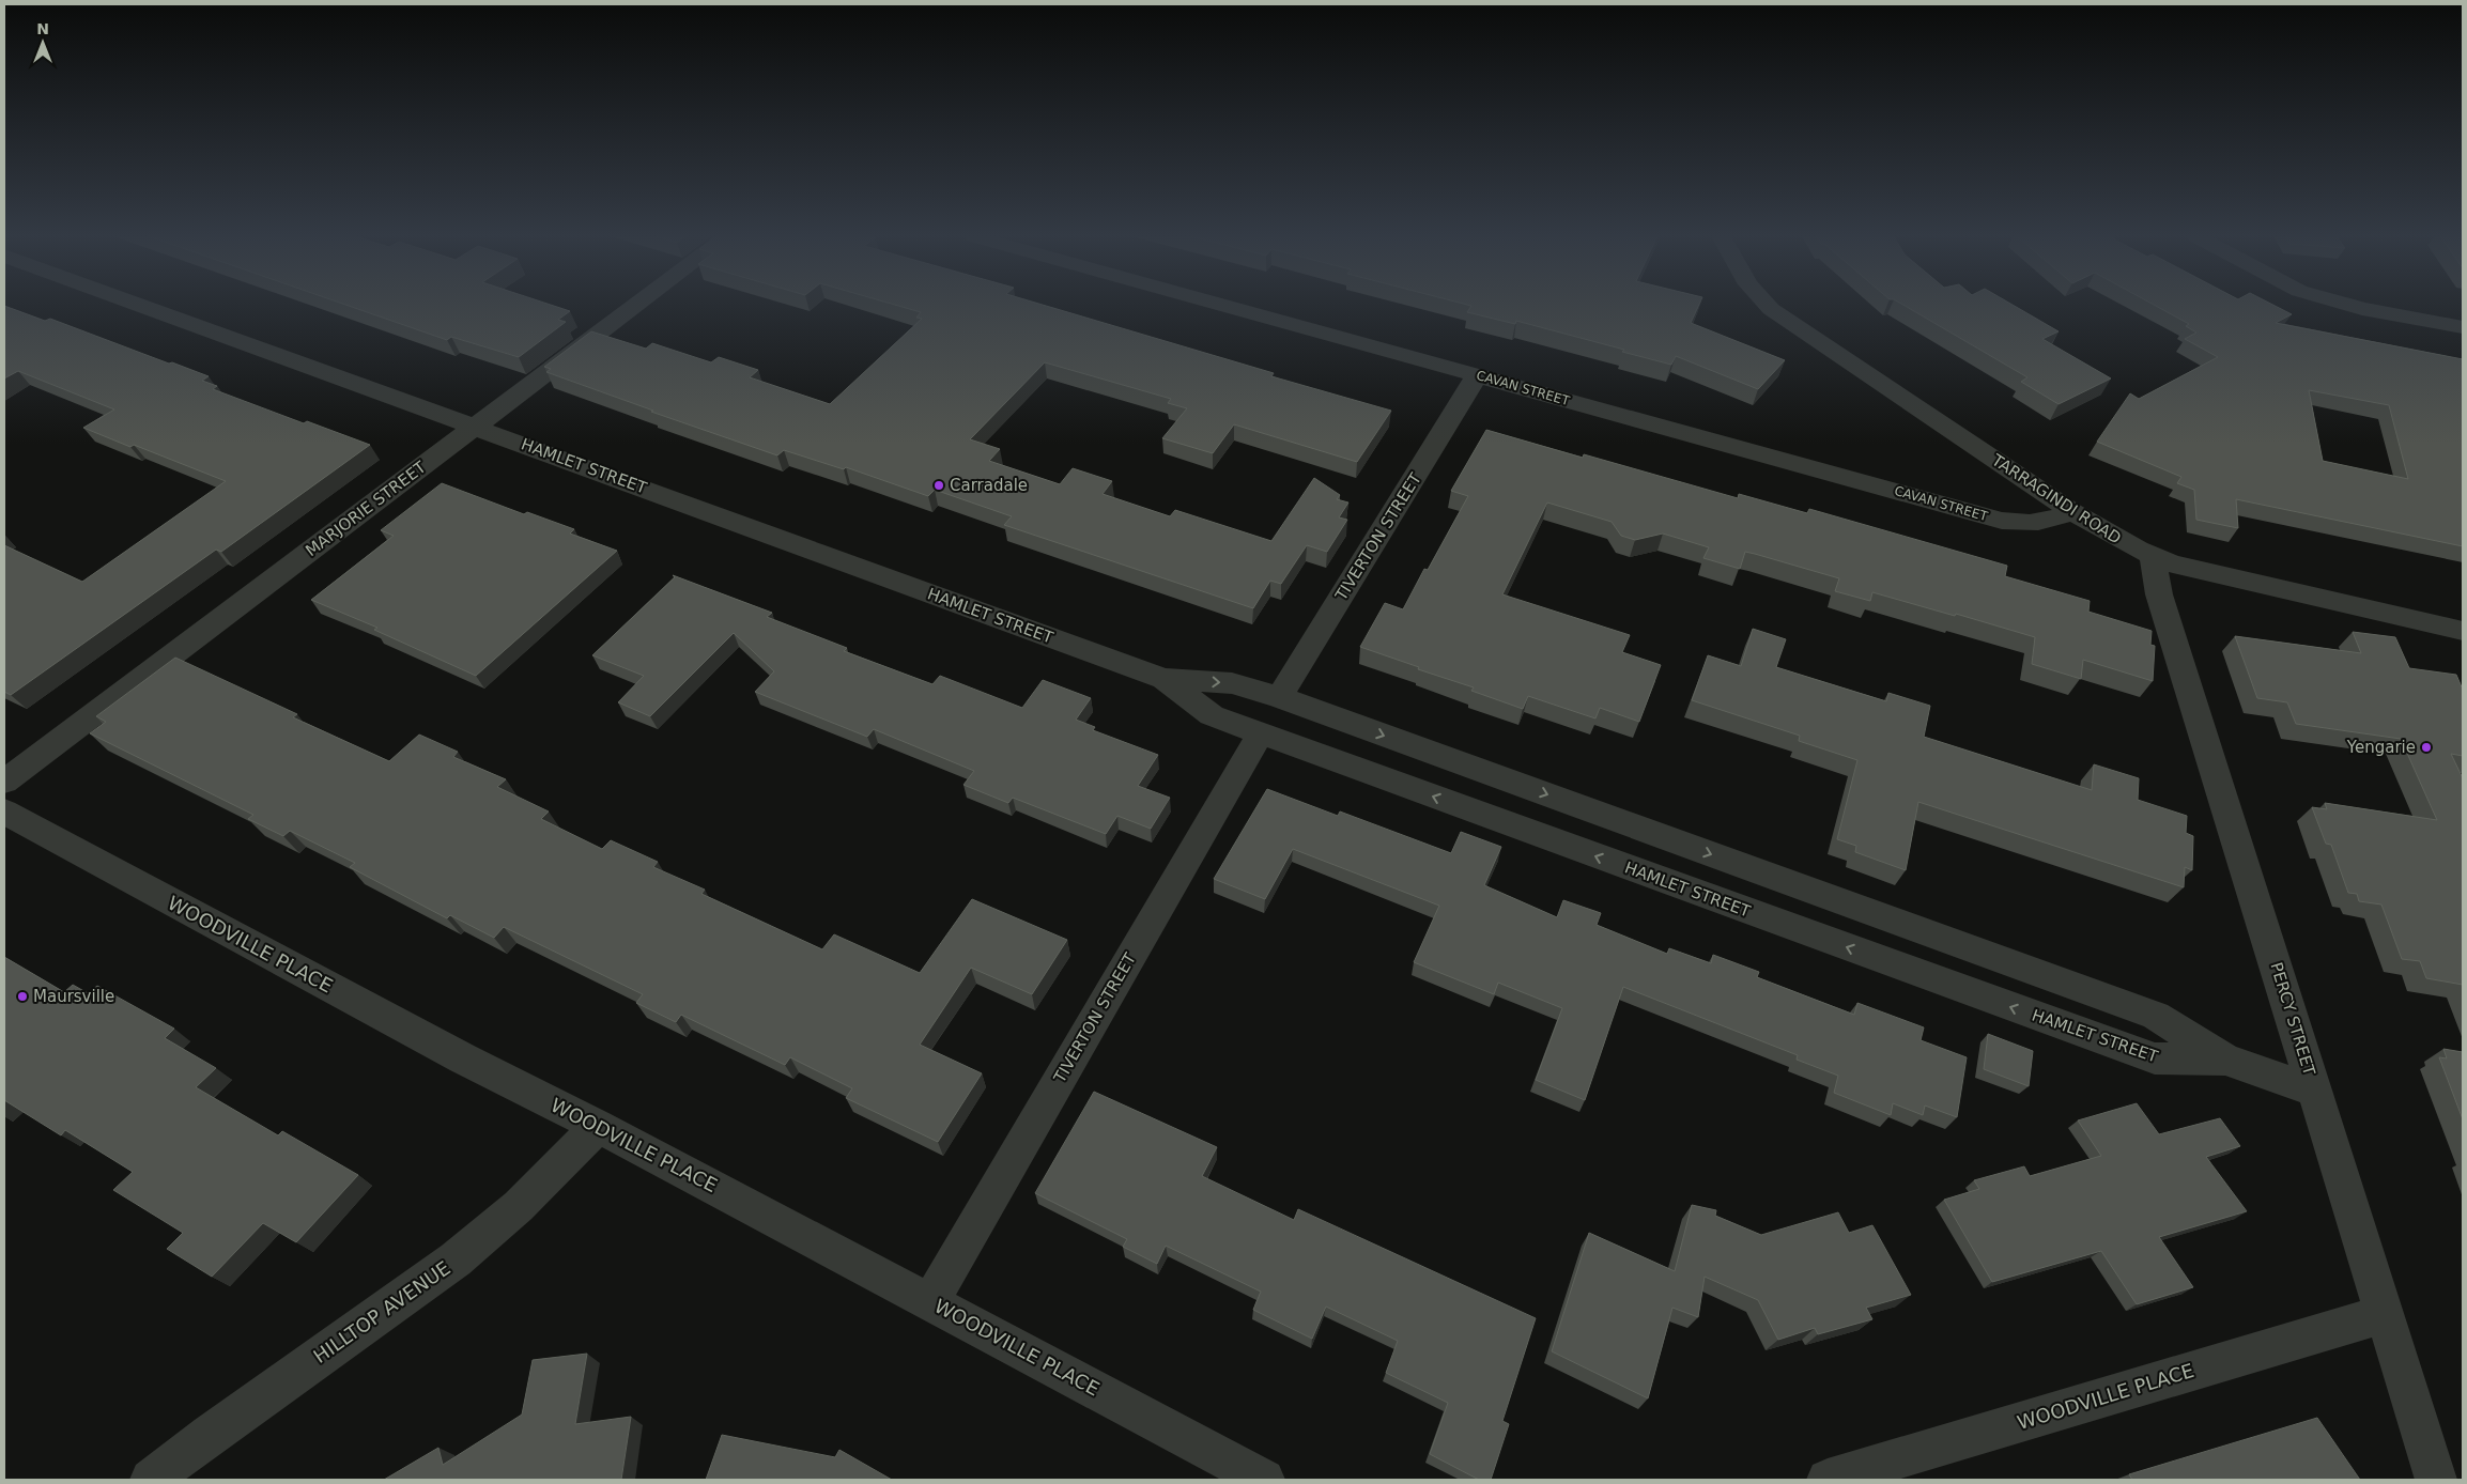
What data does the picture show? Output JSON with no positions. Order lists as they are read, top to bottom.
{
  "streets": {
    "street": [
      "CAVAN STREET",
      "HAMLET STREET",
      "TARRAGINDI ROAD",
      "MARJORIE STREET",
      "TIVERTON STREET",
      "WOODVILLE PLACE",
      "PERCY STREET",
      "HILLTOP AVENUE"
    ]
  },
  "crossings": [
    ["CAVAN STREET", "TARRAGINDI ROAD"],
    ["CAVAN STREET", "TIVERTON STREET"],
    ["HAMLET STREET", "MARJORIE STREET"],
    ["HAMLET STREET", "TIVERTON STREET"],
    ["HAMLET STREET", "PERCY STREET"],
    ["TARRAGINDI ROAD", "PERCY STREET"],
    ["TIVERTON STREET", "WOODVILLE PLACE"],
    ["WOODVILLE PLACE", "PERCY STREET"],
    ["WOODVILLE PLACE", "HILLTOP AVENUE"]
  ],
  "places": ["Carradale", "Yengarie", "Maursville"],
  "north": "top"
}
